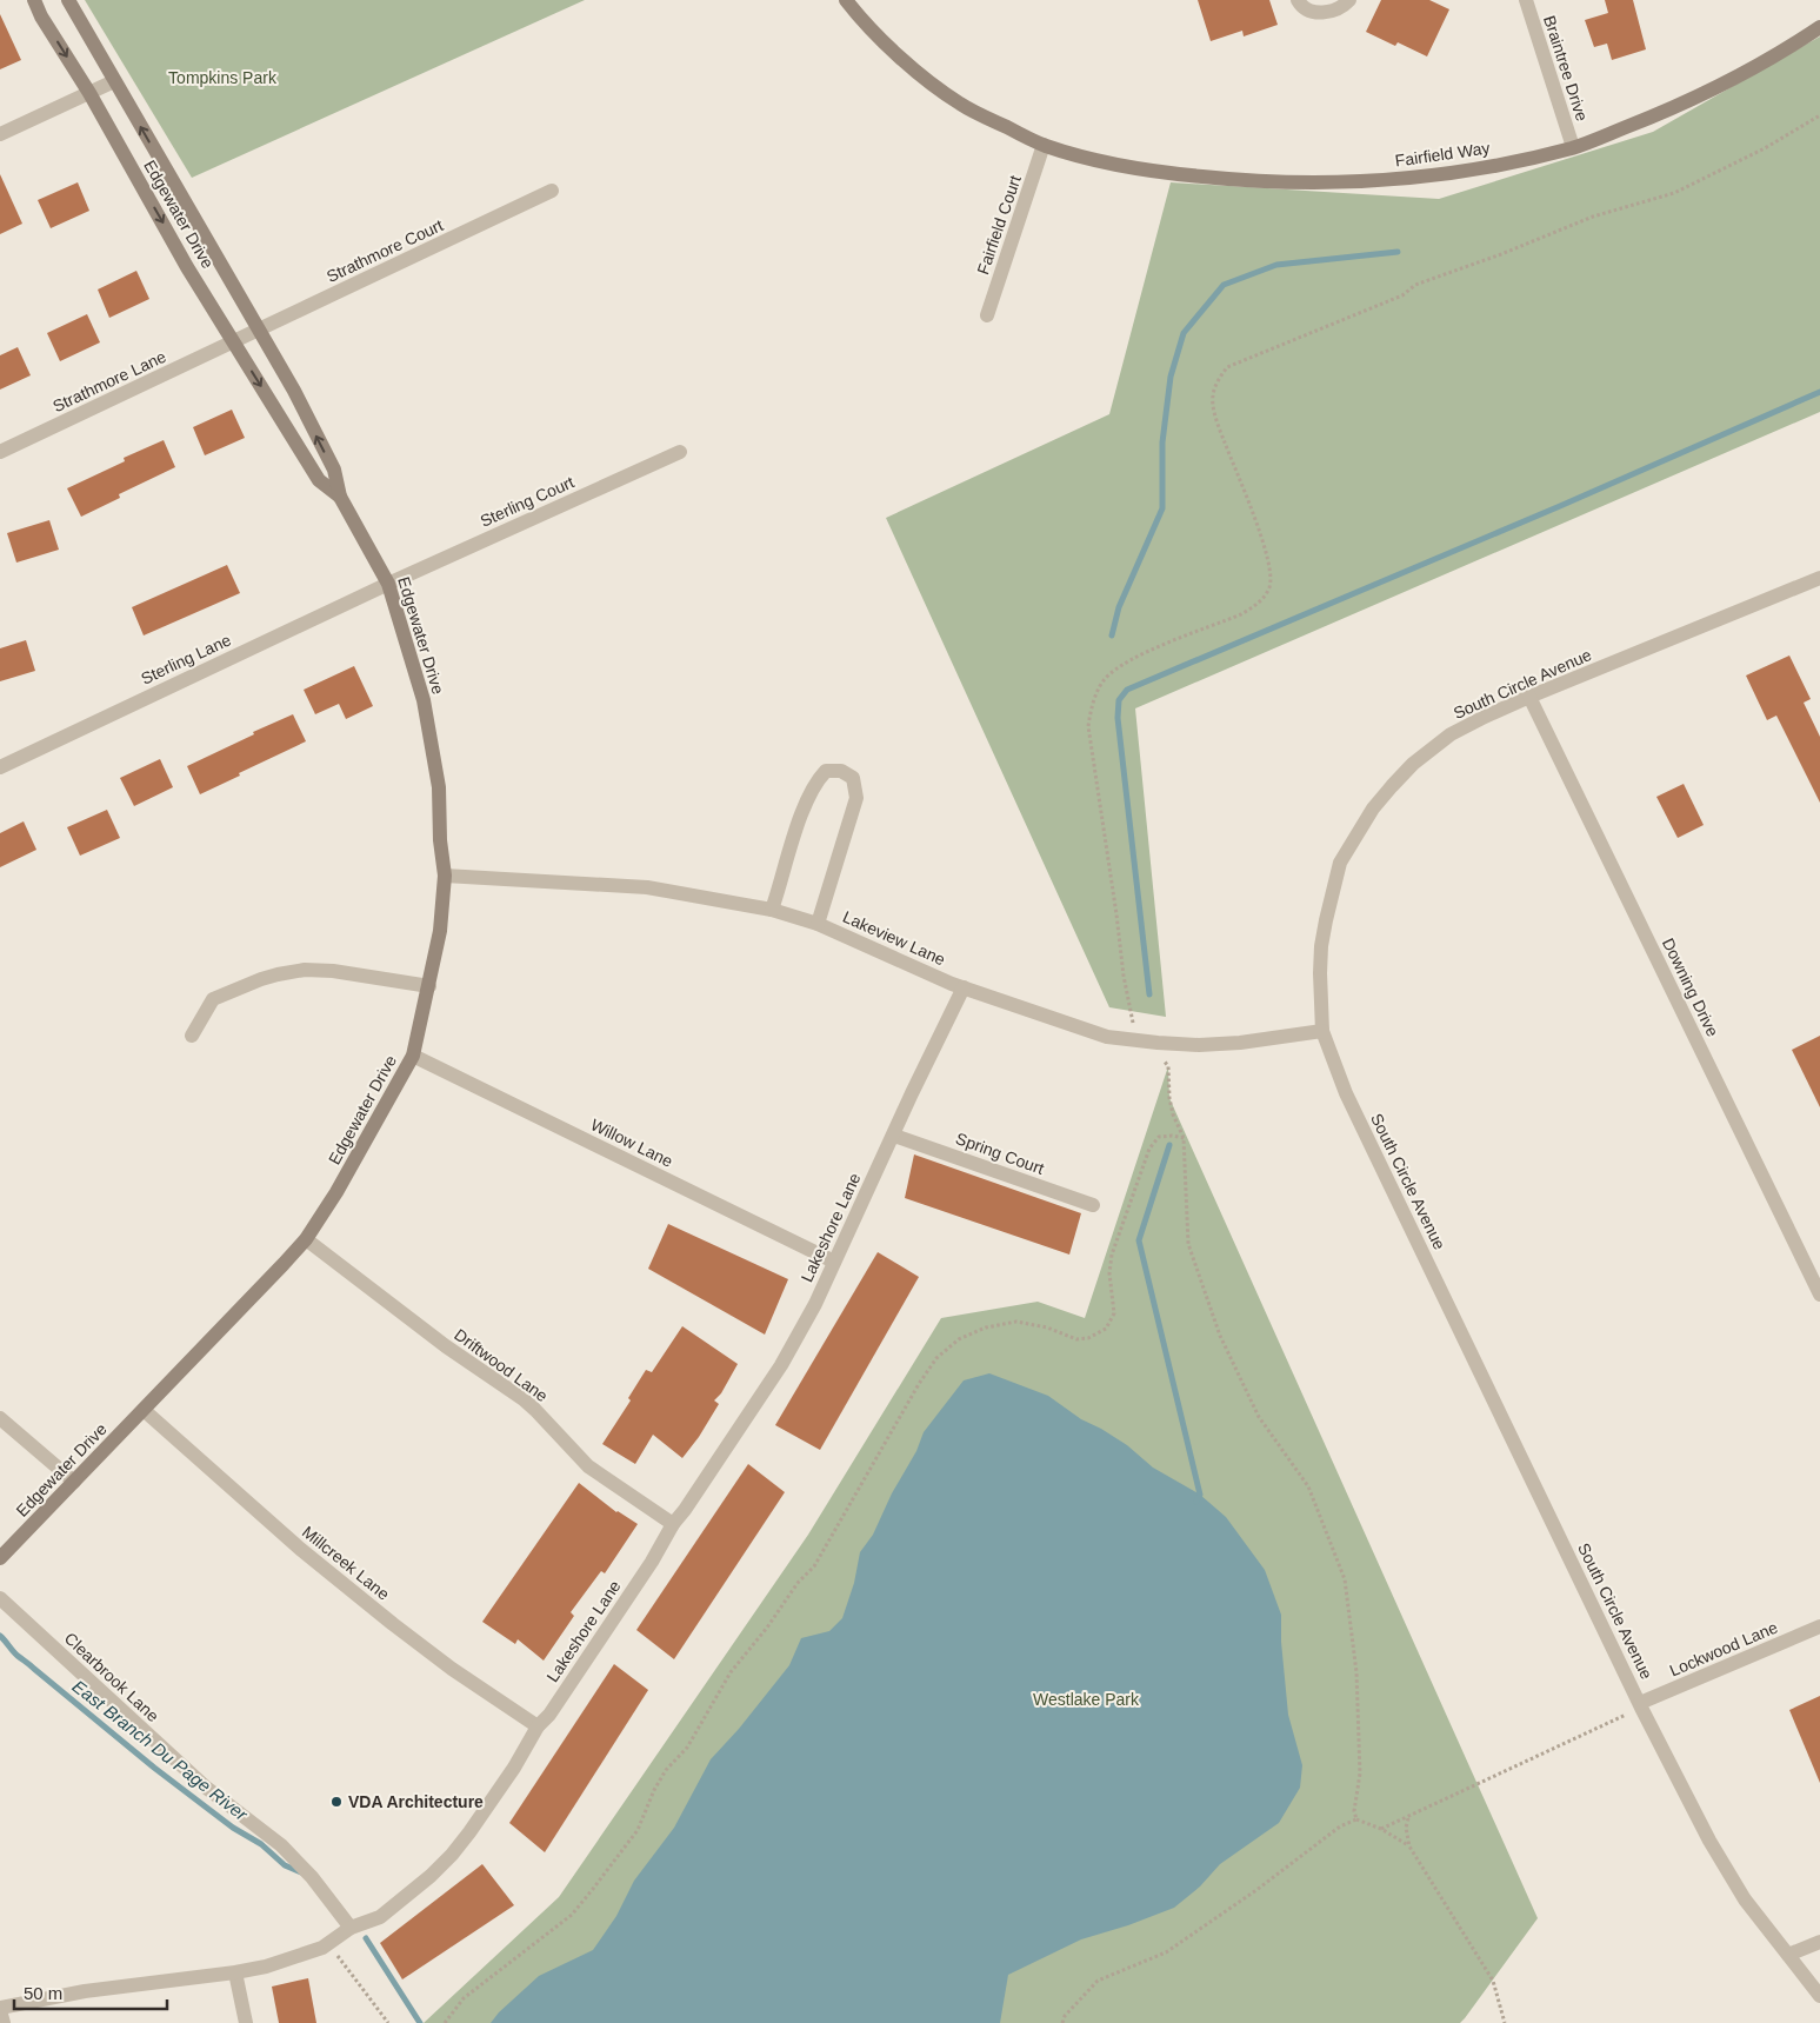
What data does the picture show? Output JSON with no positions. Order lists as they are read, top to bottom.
{
  "streets": {
    "street": [
      "Braintree Drive",
      "Fairfield Way",
      "Edgewater Drive",
      "Fairfield Court",
      "Strathmore Court",
      "Strathmore Lane",
      "Sterling Court",
      "Sterling Lane",
      "South Circle Avenue",
      "Lakeview Lane",
      "Downing Drive",
      "Willow Lane",
      "Spring Court",
      "Lakeshore Lane",
      "Driftwood Lane",
      "Millcreek Lane",
      "Lockwood Lane",
      "Clearbrook Lane"
    ]
  },
  "crossings": [
    ["Braintree Drive", "Fairfield Way"],
    ["Fairfield Way", "Fairfield Court"],
    ["Edgewater Drive", "Strathmore Court"],
    ["Edgewater Drive", "Strathmore Lane"],
    ["Edgewater Drive", "Sterling Court"],
    ["Edgewater Drive", "Sterling Lane"],
    ["Edgewater Drive", "Lakeview Lane"],
    ["Edgewater Drive", "Willow Lane"],
    ["Edgewater Drive", "Driftwood Lane"],
    ["Edgewater Drive", "Millcreek Lane"],
    ["Strathmore Court", "Strathmore Lane"],
    ["Sterling Court", "Sterling Lane"],
    ["South Circle Avenue", "Lakeview Lane"],
    ["South Circle Avenue", "Downing Drive"],
    ["South Circle Avenue", "Lockwood Lane"],
    ["Lakeview Lane", "Lakeshore Lane"],
    ["Willow Lane", "Lakeshore Lane"],
    ["Spring Court", "Lakeshore Lane"],
    ["Lakeshore Lane", "Driftwood Lane"],
    ["Lakeshore Lane", "Millcreek Lane"],
    ["Lakeshore Lane", "Clearbrook Lane"]
  ],
  "water": ["East Branch Du Page River"],
  "parks": ["Tompkins Park", "Westlake Park"],
  "places": ["VDA Architecture"],
  "scale_bar": "50 m"
}
